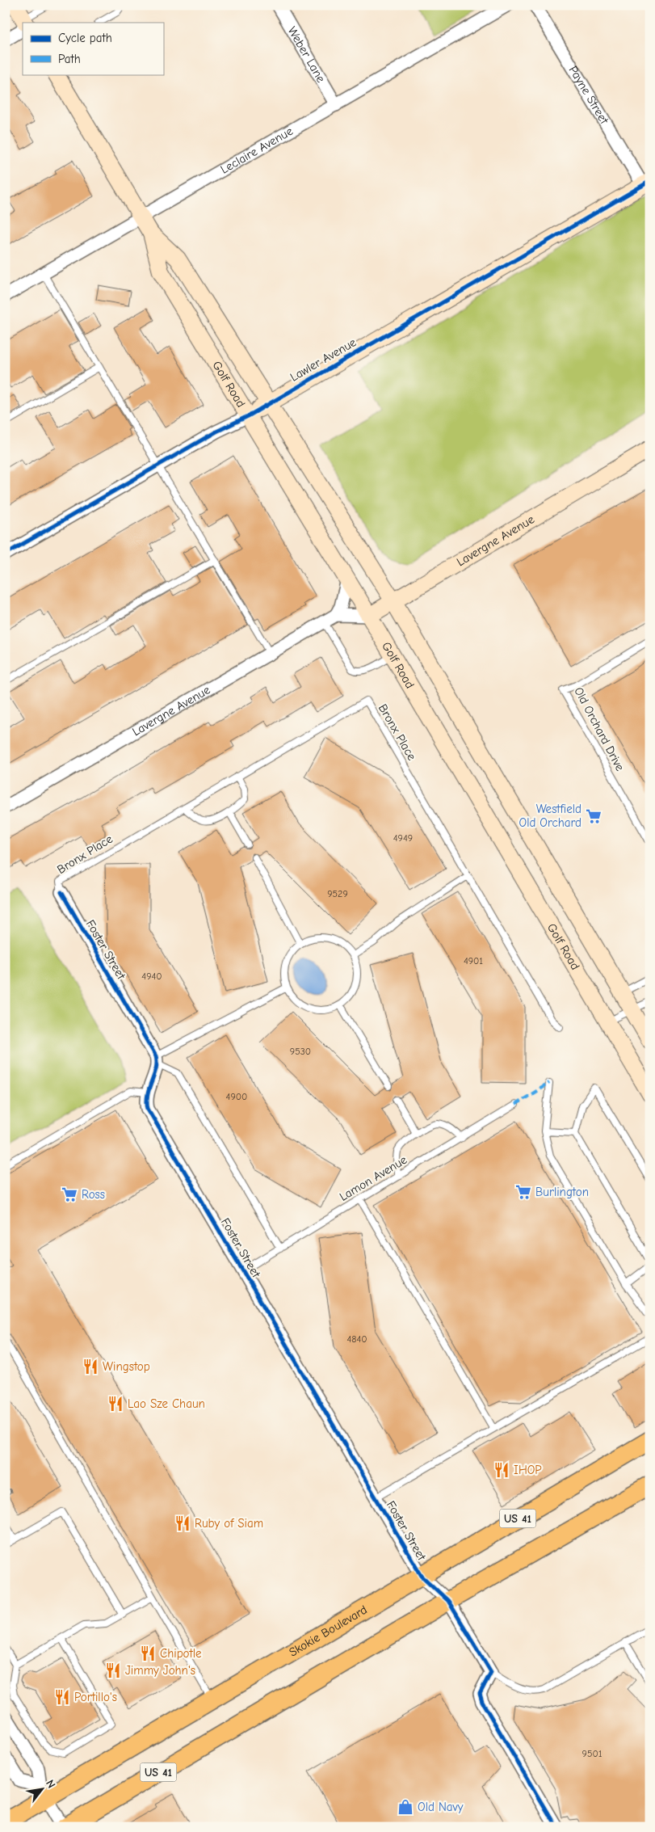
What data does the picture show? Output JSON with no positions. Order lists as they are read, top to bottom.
{
  "streets": {
    "main road": [
      "Lawler Avenue",
      "Golf Road",
      "Lavergne Avenue",
      "US 41",
      "Skokie Boulevard"
    ],
    "street": [
      "Weber Lane",
      "Payne Street",
      "Leclaire Avenue",
      "Foster Street"
    ],
    "lane": ["Old Orchard Drive", "Bronx Place", "Lamon Avenue"]
  },
  "crossings": [
    ["Weber Lane", "Leclaire Avenue"],
    ["Payne Street", "Lawler Avenue"],
    ["Leclaire Avenue", "Golf Road"],
    ["Lawler Avenue", "Golf Road"],
    ["Golf Road", "Lavergne Avenue"],
    ["Bronx Place", "Foster Street"],
    ["Foster Street", "Lamon Avenue"],
    ["Foster Street", "US 41"],
    ["Foster Street", "Skokie Boulevard"]
  ],
  "places": {
    "supermarket": ["Westfield Old Orchard", "Burlington", "Ross"],
    "restaurant": [
      "Wingstop",
      "Lao Sze Chaun",
      "IHOP",
      "Ruby of Siam",
      "Chipotle",
      "Jimmy John's",
      "Portillo's"
    ],
    "shop": ["Old Navy"]
  },
  "house_numbers": [
    "4949",
    "9529",
    "4901",
    "4940",
    "9530",
    "4900",
    "4840",
    "9501"
  ],
  "legend": ["Cycle path", "Path"],
  "north": "top right"
}
